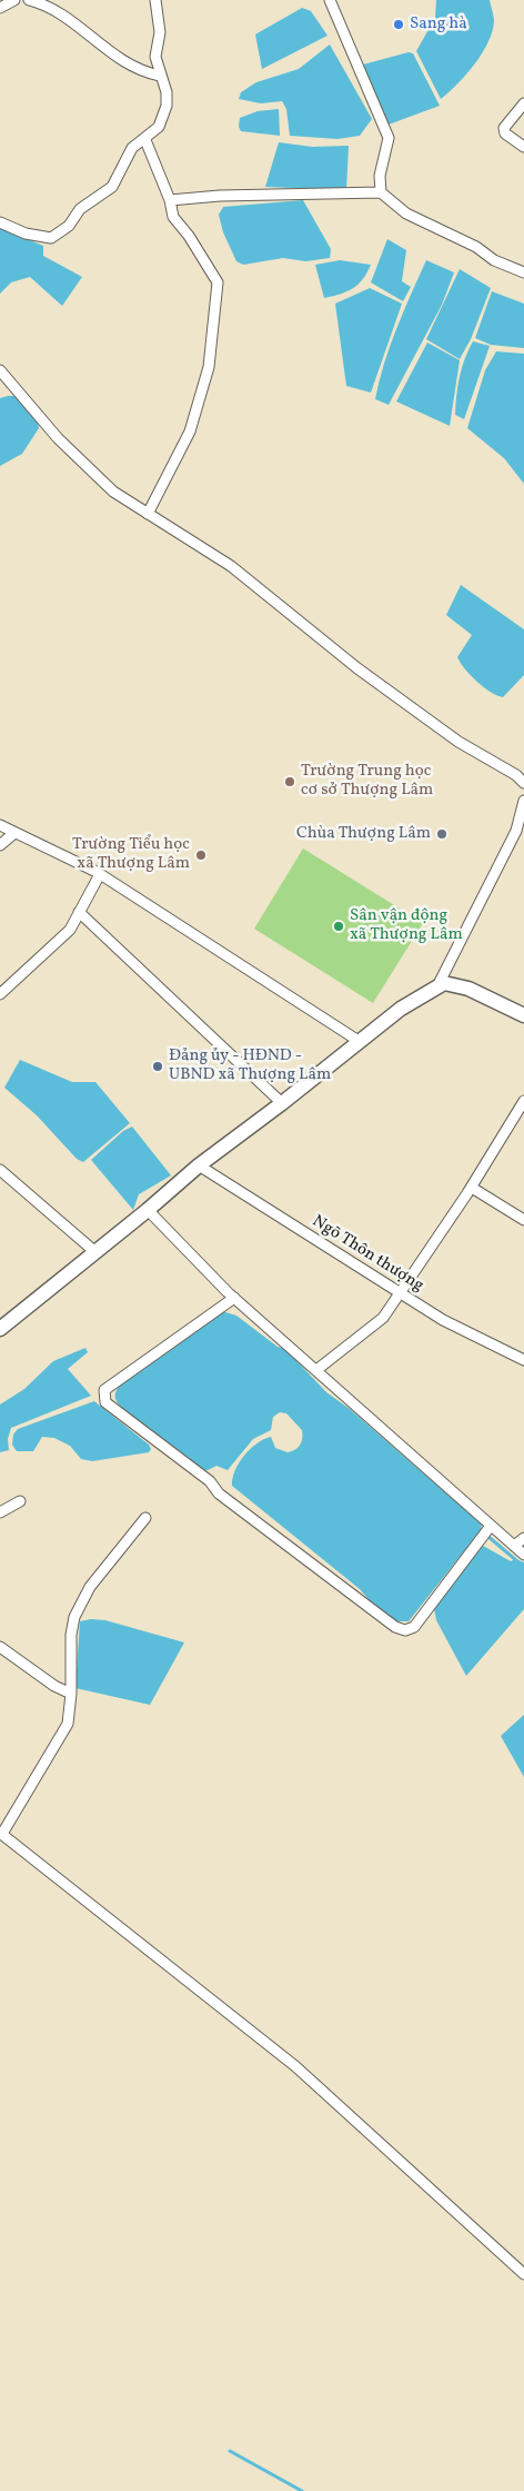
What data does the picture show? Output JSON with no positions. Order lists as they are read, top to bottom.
{
  "streets": {
    "street": ["Ngõ Thôn thượng"]
  },
  "places": [
    "Sang hà",
    "Trường Trung học cơ sở Thượng Lâm",
    "Chùa Thượng Lâm",
    "Trường Tiểu học xã Thượng Lâm",
    "Sân vận động xã Thượng Lâm",
    "Đảng ủy - HĐND - UBND xã Thượng Lâm"
  ]
}
